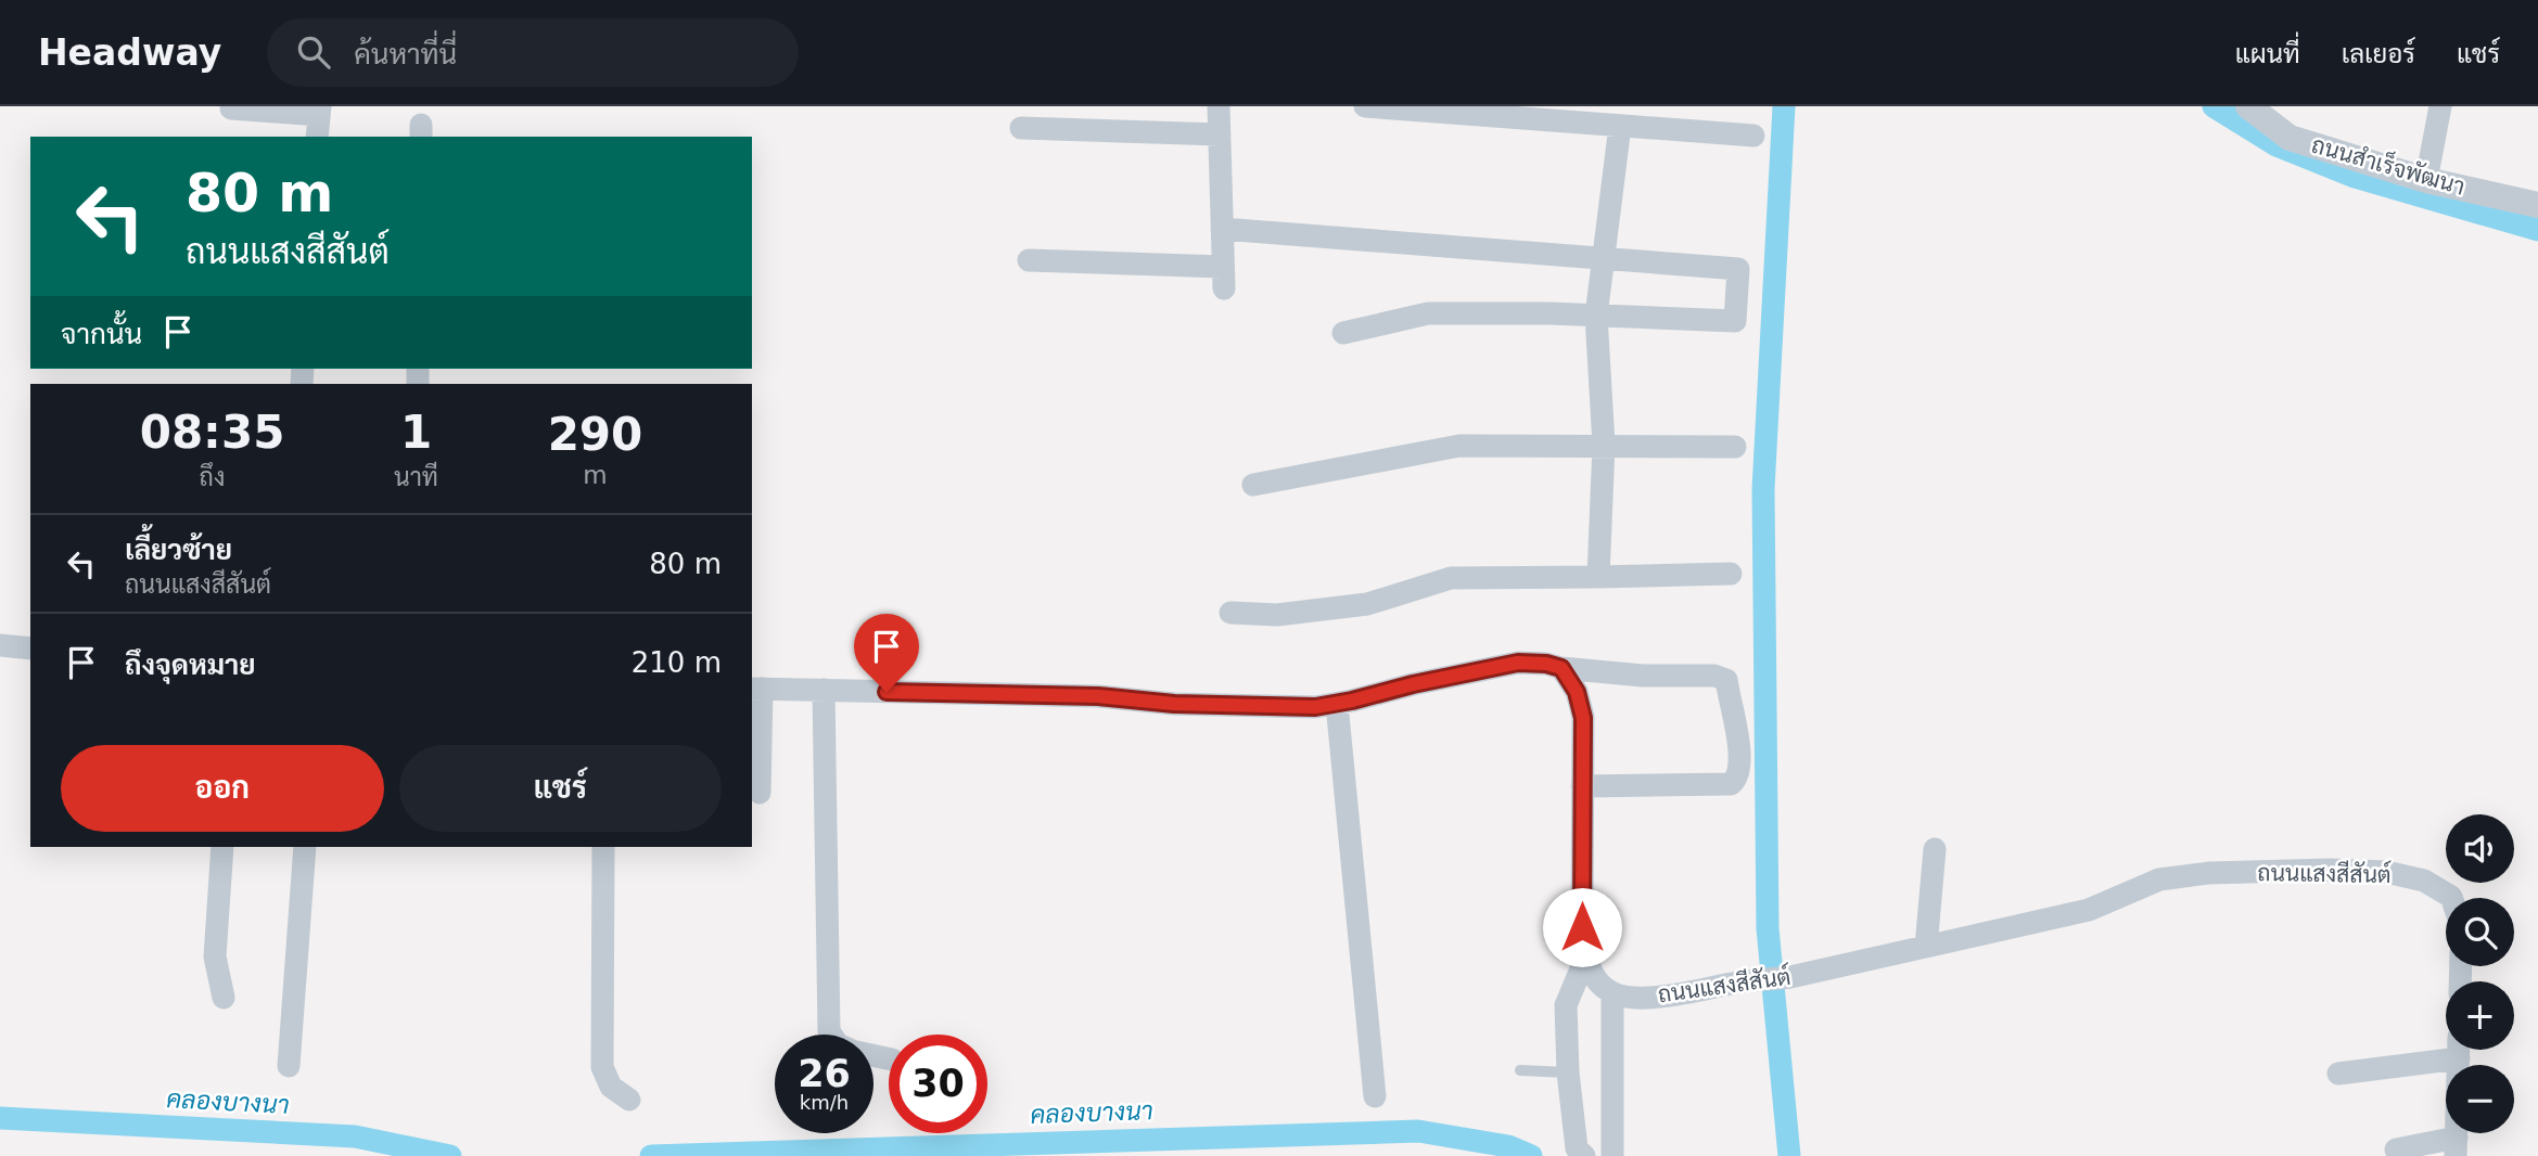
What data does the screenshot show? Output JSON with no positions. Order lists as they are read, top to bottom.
{
  "streets": {
    "street": ["ถนนสำเร็จพัฒนา", "ถนนแสงสีสันต์"]
  },
  "water": ["คลองบางนา"],
  "page": {
    "header": "Headway",
    "search": "ค้นหาที่นี่",
    "nav": ["แผนที่", "เลเยอร์", "แชร์"],
    "turn": ["80 m", "ถนนแสงสีสันต์"],
    "then": "จากนั้น",
    "eta": [
      "08:35",
      "ถึง",
      "1",
      "นาที",
      "290",
      "m"
    ],
    "list": [
      {
        "name": "เลี้ยวซ้าย",
        "note": "ถนนแสงสีสันต์",
        "value": "80 m"
      },
      {
        "name": "ถึงจุดหมาย",
        "value": "210 m"
      }
    ],
    "buttons": ["ออก", "แชร์"],
    "map_buttons": ["+", "−"],
    "speed": "26 km/h",
    "limit": "30"
  }
}
